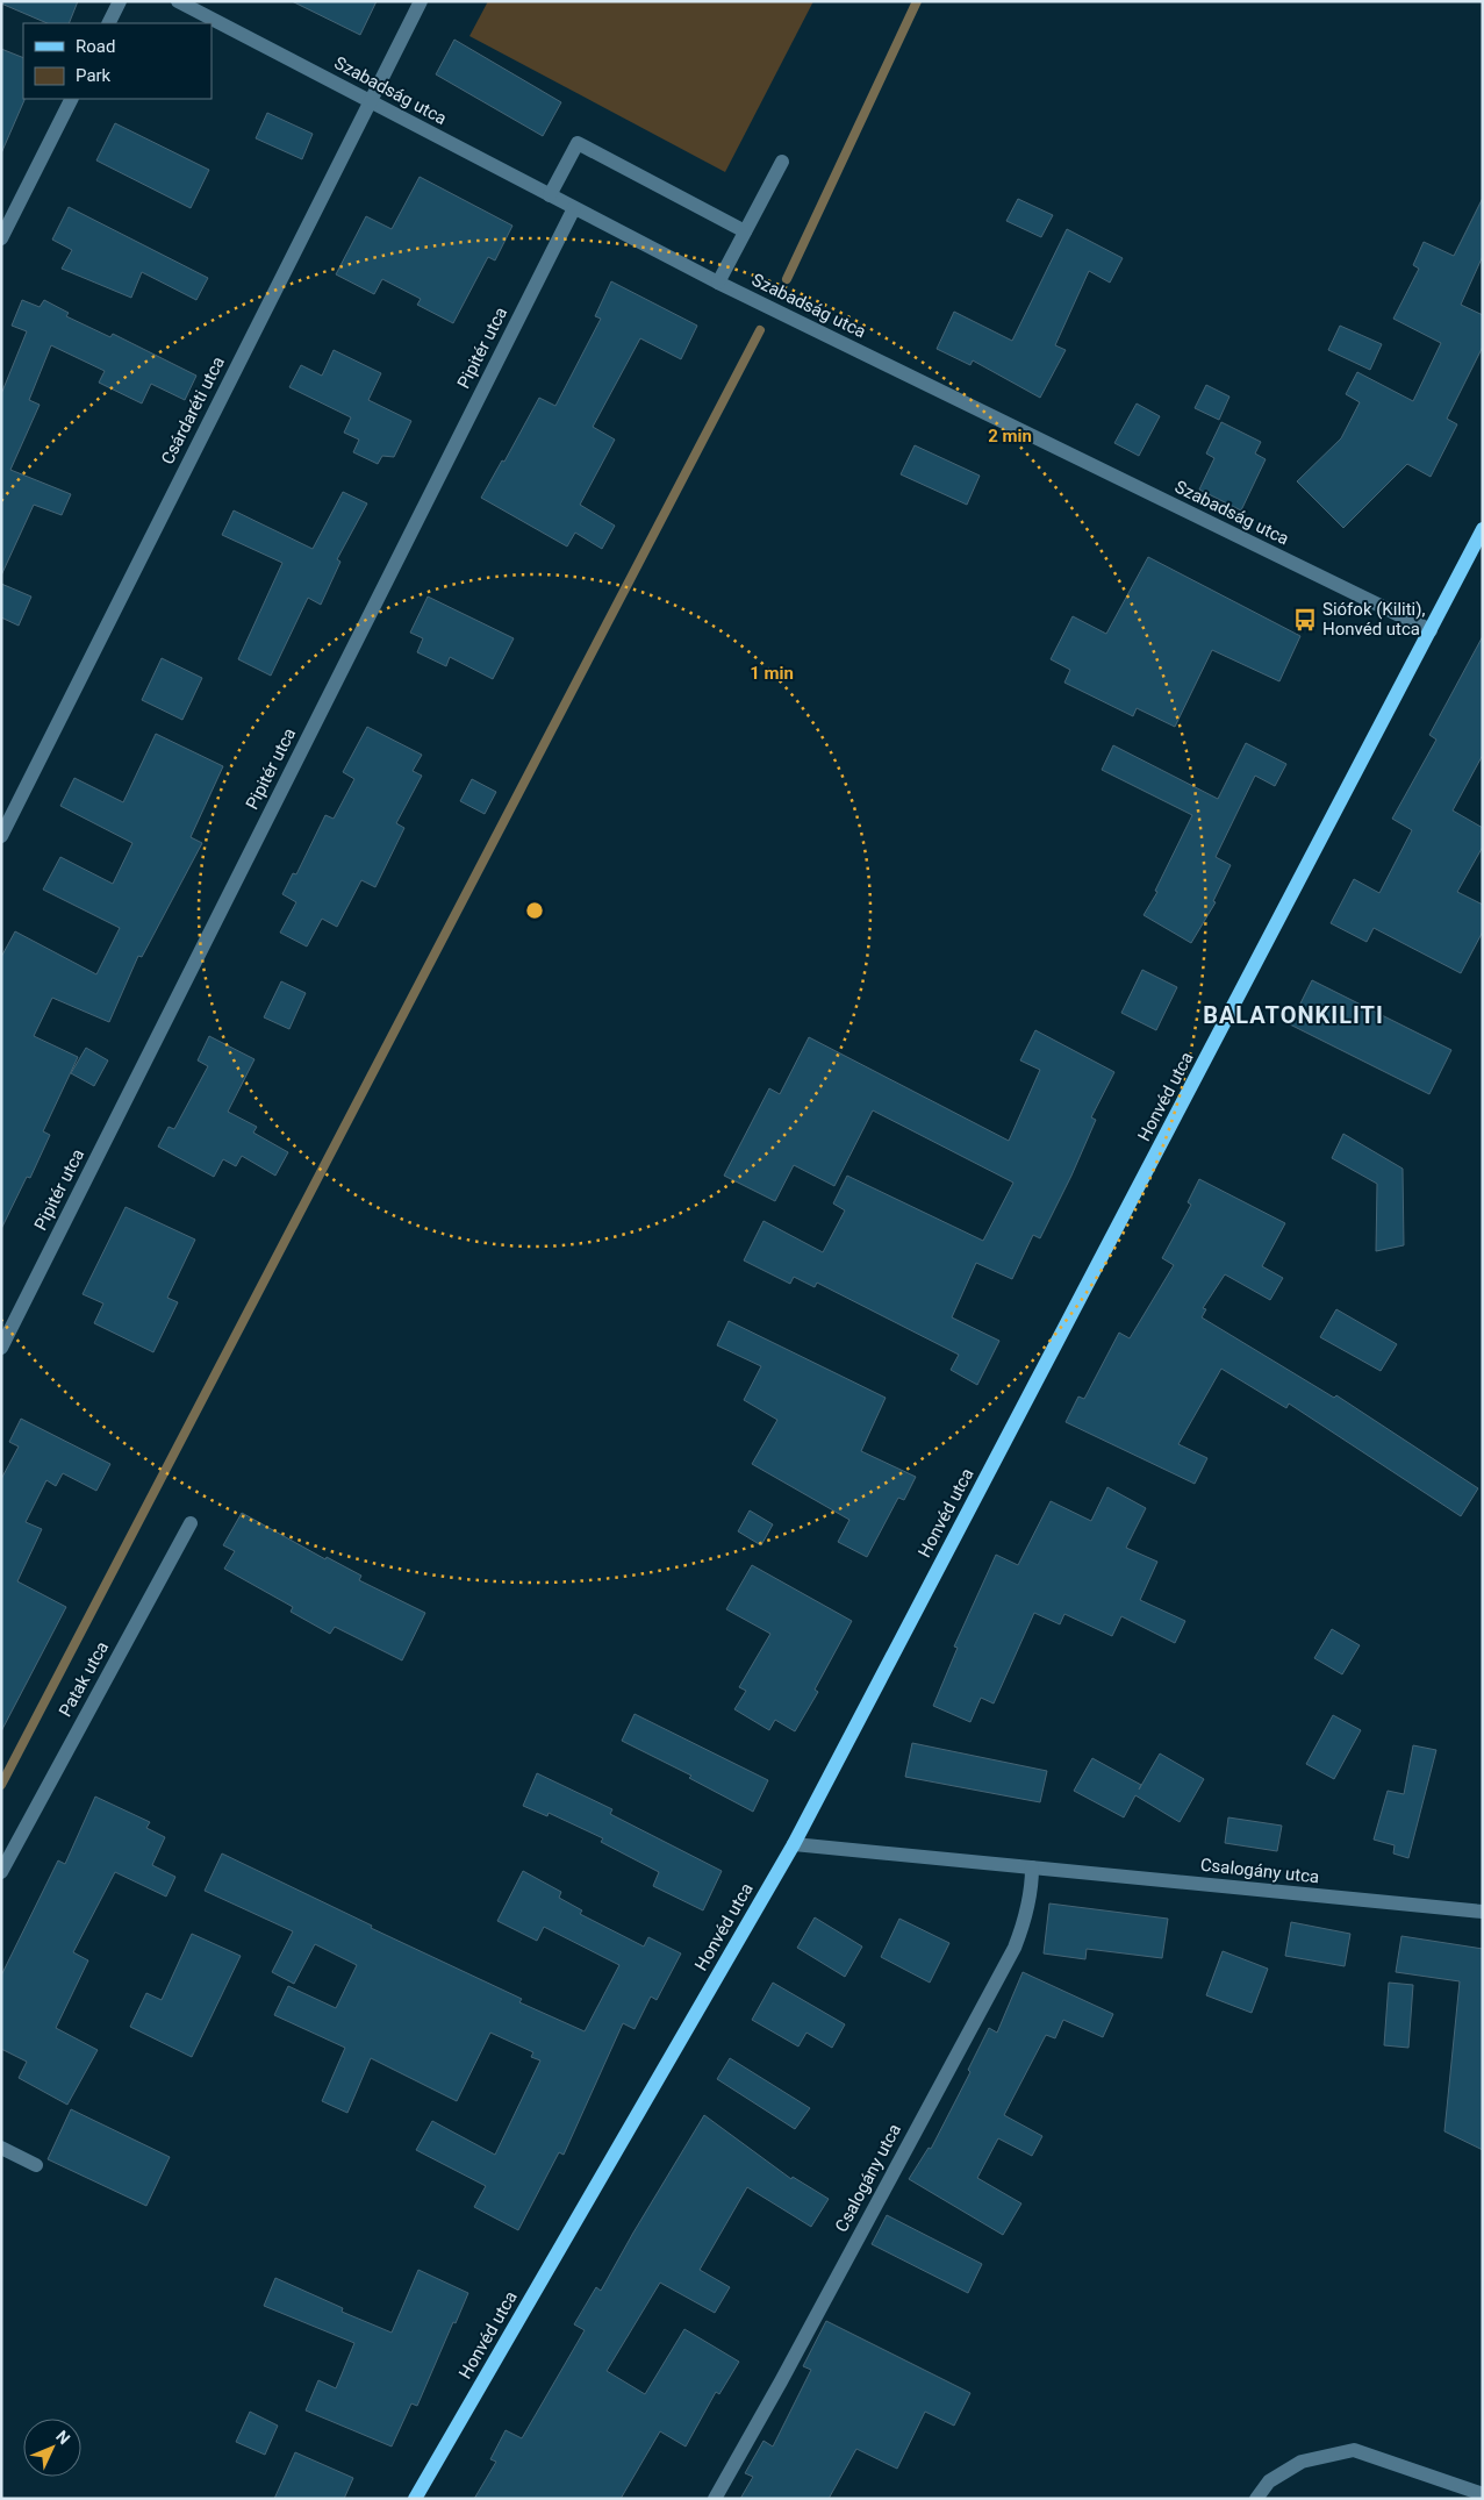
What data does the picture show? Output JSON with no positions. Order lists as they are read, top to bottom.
{
  "streets": {
    "main road": ["Honvéd utca"],
    "street": [
      "Szabadság utca",
      "Pipitér utca",
      "Csárdaréti utca",
      "Patak utca",
      "Csalogány utca"
    ]
  },
  "crossings": [
    ["Szabadság utca", "Pipitér utca"],
    ["Szabadság utca", "Csárdaréti utca"],
    ["Szabadság utca", "Honvéd utca"],
    ["Honvéd utca", "Csalogány utca"]
  ],
  "districts": ["BALATONKILITI"],
  "places": {
    "bus stop": ["Siófok (Kiliti), Honvéd utca"]
  },
  "legend": ["Road", "Park"],
  "north": "top right",
  "rings": ["2 min", "1 min"]
}
